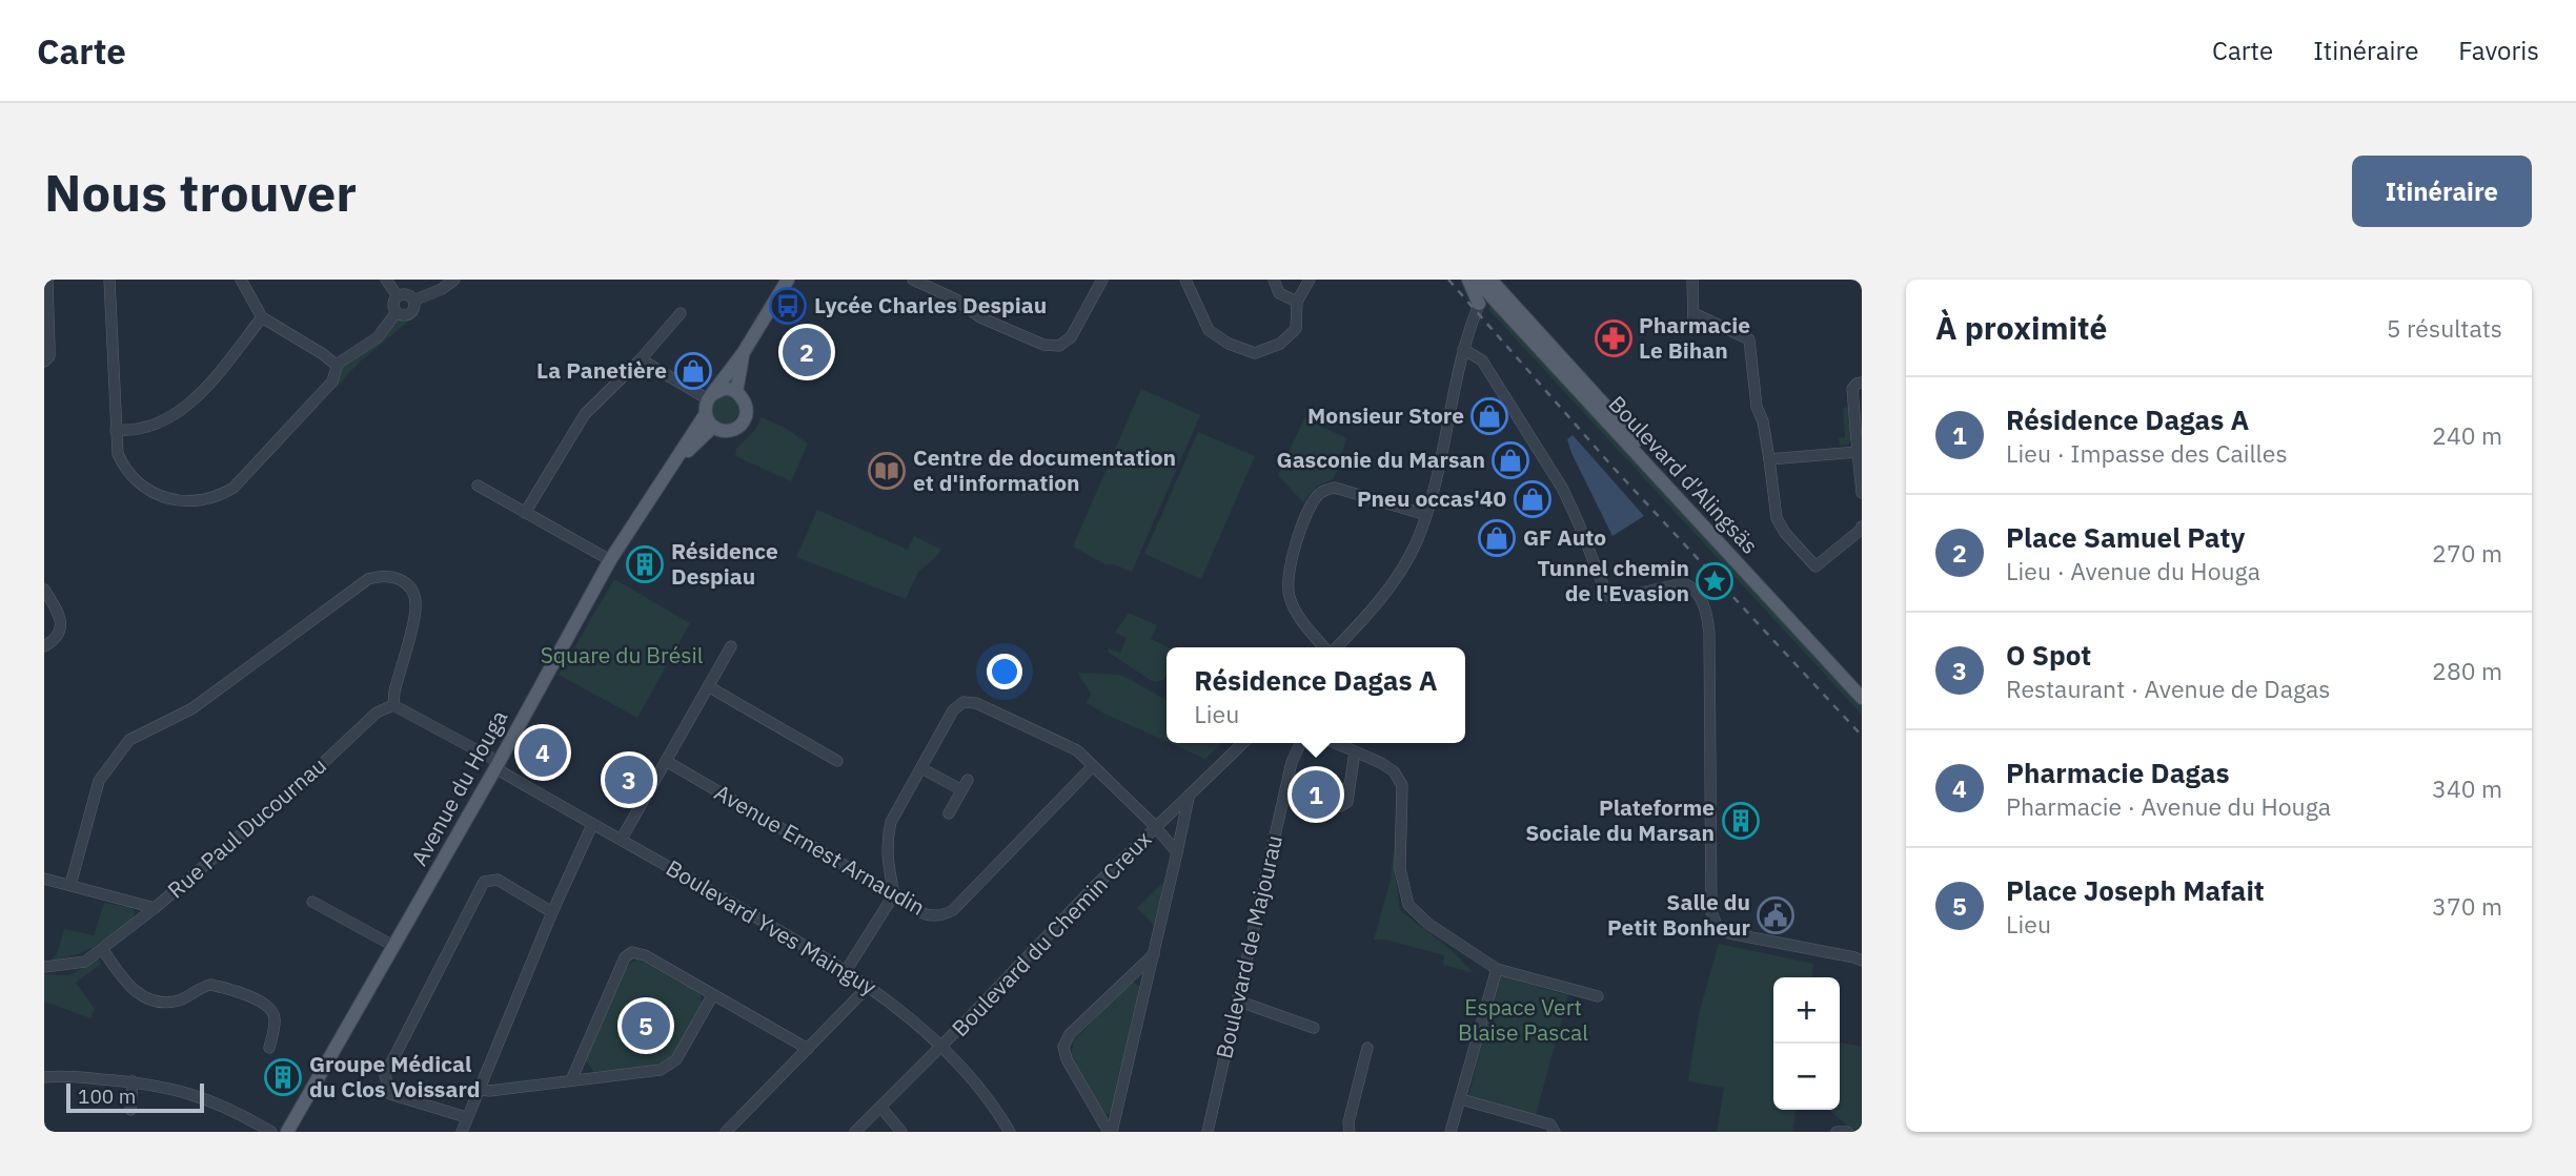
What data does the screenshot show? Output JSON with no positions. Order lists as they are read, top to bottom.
{
  "streets": {
    "main road": ["Boulevard d'Alingsäs", "Avenue du Houga"],
    "street": [
      "Rue Paul Ducournau",
      "Avenue Ernest Arnaudin",
      "Boulevard Yves Mainguy",
      "Boulevard du Chemin Creux",
      "Boulevard de Majourau"
    ]
  },
  "crossings": [
    ["Avenue du Houga", "Boulevard Yves Mainguy"],
    ["Rue Paul Ducournau", "Boulevard Yves Mainguy"],
    ["Boulevard Yves Mainguy", "Boulevard du Chemin Creux"]
  ],
  "parks": ["Square du Brésil", "Espace Vert Blaise Pascal"],
  "places": {
    "bus stop": ["Lycée Charles Despiau"],
    "pharmacy": ["Pharmacie Le Bihan"],
    "shop": [
      "La Panetière",
      "Monsieur Store",
      "Gasconie du Marsan",
      "Pneu occas'40",
      "GF Auto"
    ],
    "library": ["Centre de documentation et d'information"],
    "building": ["Résidence Despiau", "Plateforme Sociale du Marsan", "Groupe Médical du Clos Voissard"],
    "place": ["Tunnel chemin de l'Evasion"],
    "public building": ["Salle du Petit Bonheur"]
  },
  "scale_bar": "100 m",
  "page": {
    "header": "Carte",
    "nav": ["Carte", "Itinéraire", "Favoris"],
    "buttons": "Itinéraire",
    "title": "Nous trouver",
    "heading": ["À proximité", "5 résultats"],
    "pins": [
      "2",
      "4",
      "3",
      "1",
      "5"
    ],
    "list": [
      {
        "mark": "1",
        "name": "Résidence Dagas A",
        "note": "Lieu · Impasse des Cailles",
        "value": "240 m"
      },
      {
        "mark": "2",
        "name": "Place Samuel Paty",
        "note": "Lieu · Avenue du Houga",
        "value": "270 m"
      },
      {
        "mark": "3",
        "name": "O Spot",
        "note": "Restaurant · Avenue de Dagas",
        "value": "280 m"
      },
      {
        "mark": "4",
        "name": "Pharmacie Dagas",
        "note": "Pharmacie · Avenue du Houga",
        "value": "340 m"
      },
      {
        "mark": "5",
        "name": "Place Joseph Mafait",
        "note": "Lieu",
        "value": "370 m"
      }
    ],
    "popup": ["Résidence Dagas A", "Lieu"],
    "map_buttons": ["+", "−"],
    "scale": "100 m"
  }
}
